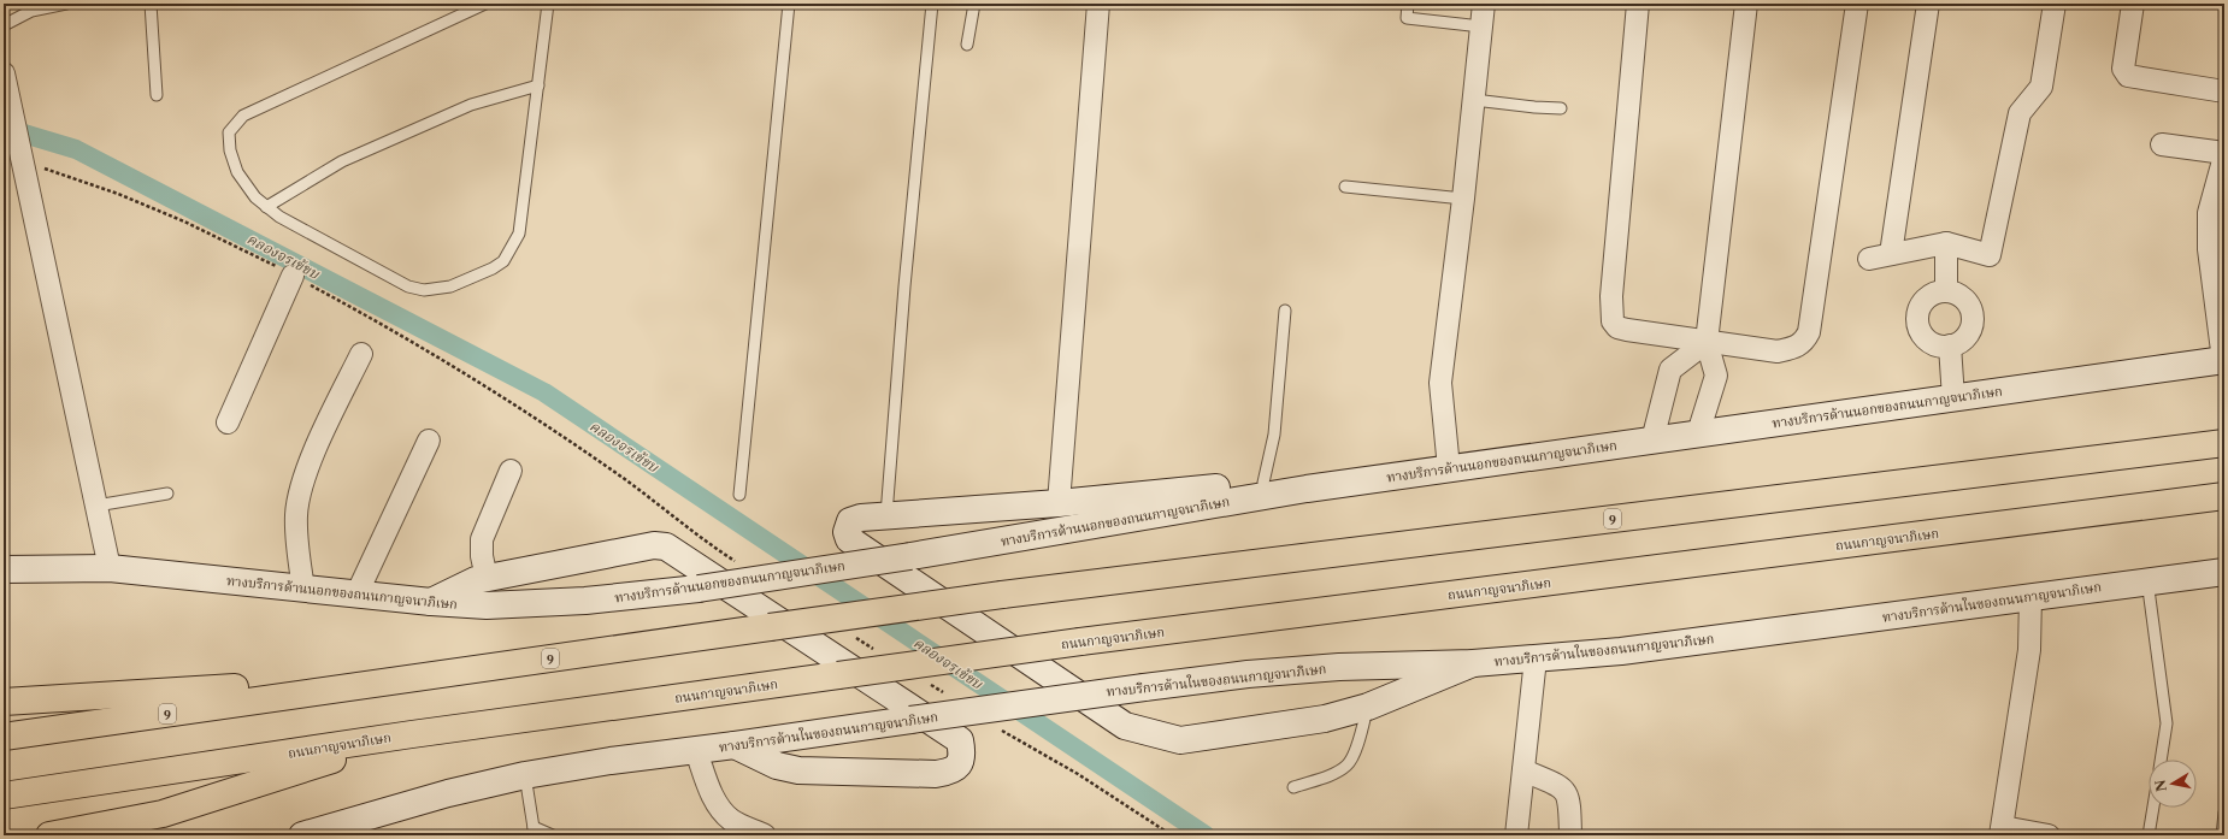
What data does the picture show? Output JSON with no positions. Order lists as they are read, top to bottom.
{
  "streets": {
    "highway": ["9", "ถนนกาญจนาภิเษก"],
    "main road": ["ทางบริการด้านนอกของถนนกาญจนาภิเษก", "ทางบริการด้านในของถนนกาญจนาภิเษก"]
  },
  "water": ["คลองจรเข้ขบ"],
  "north": "left"
}
